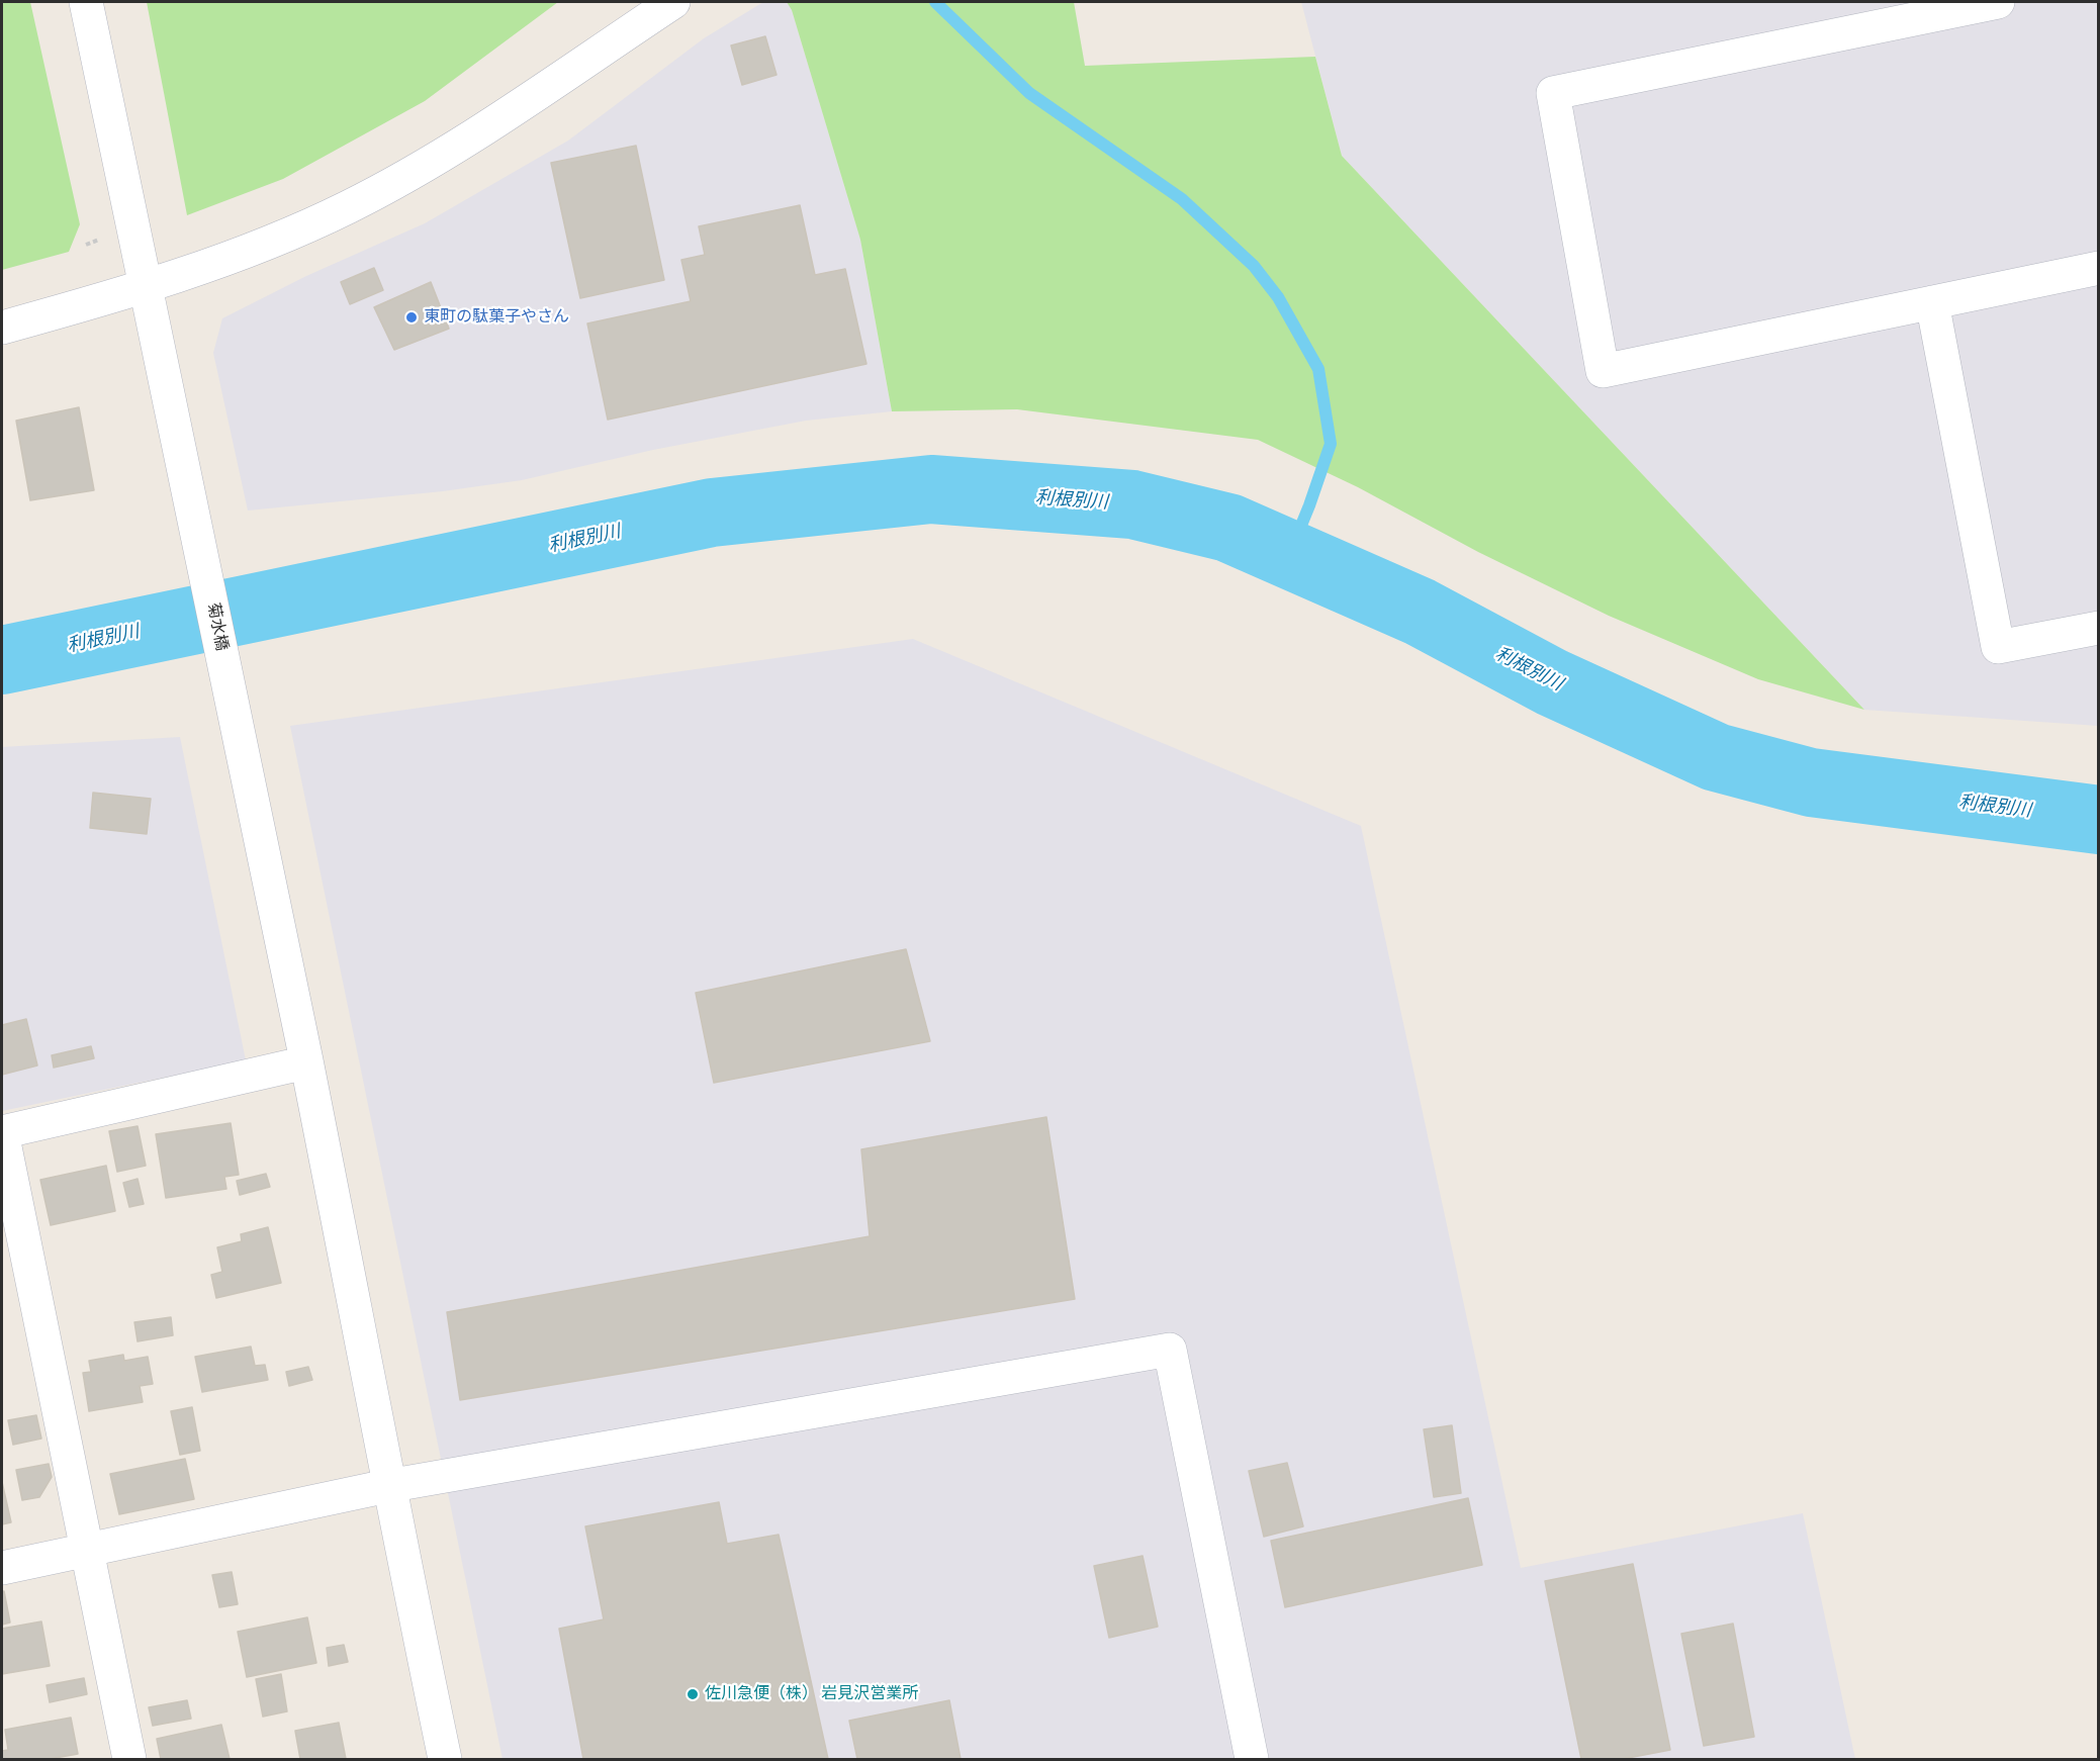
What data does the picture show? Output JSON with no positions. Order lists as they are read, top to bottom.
{
  "streets": {
    "street": ["菊水橋"]
  },
  "water": ["利根別川"],
  "places": ["東町の駄菓子やさん", "佐川急便（株） 岩見沢営業所"]
}
